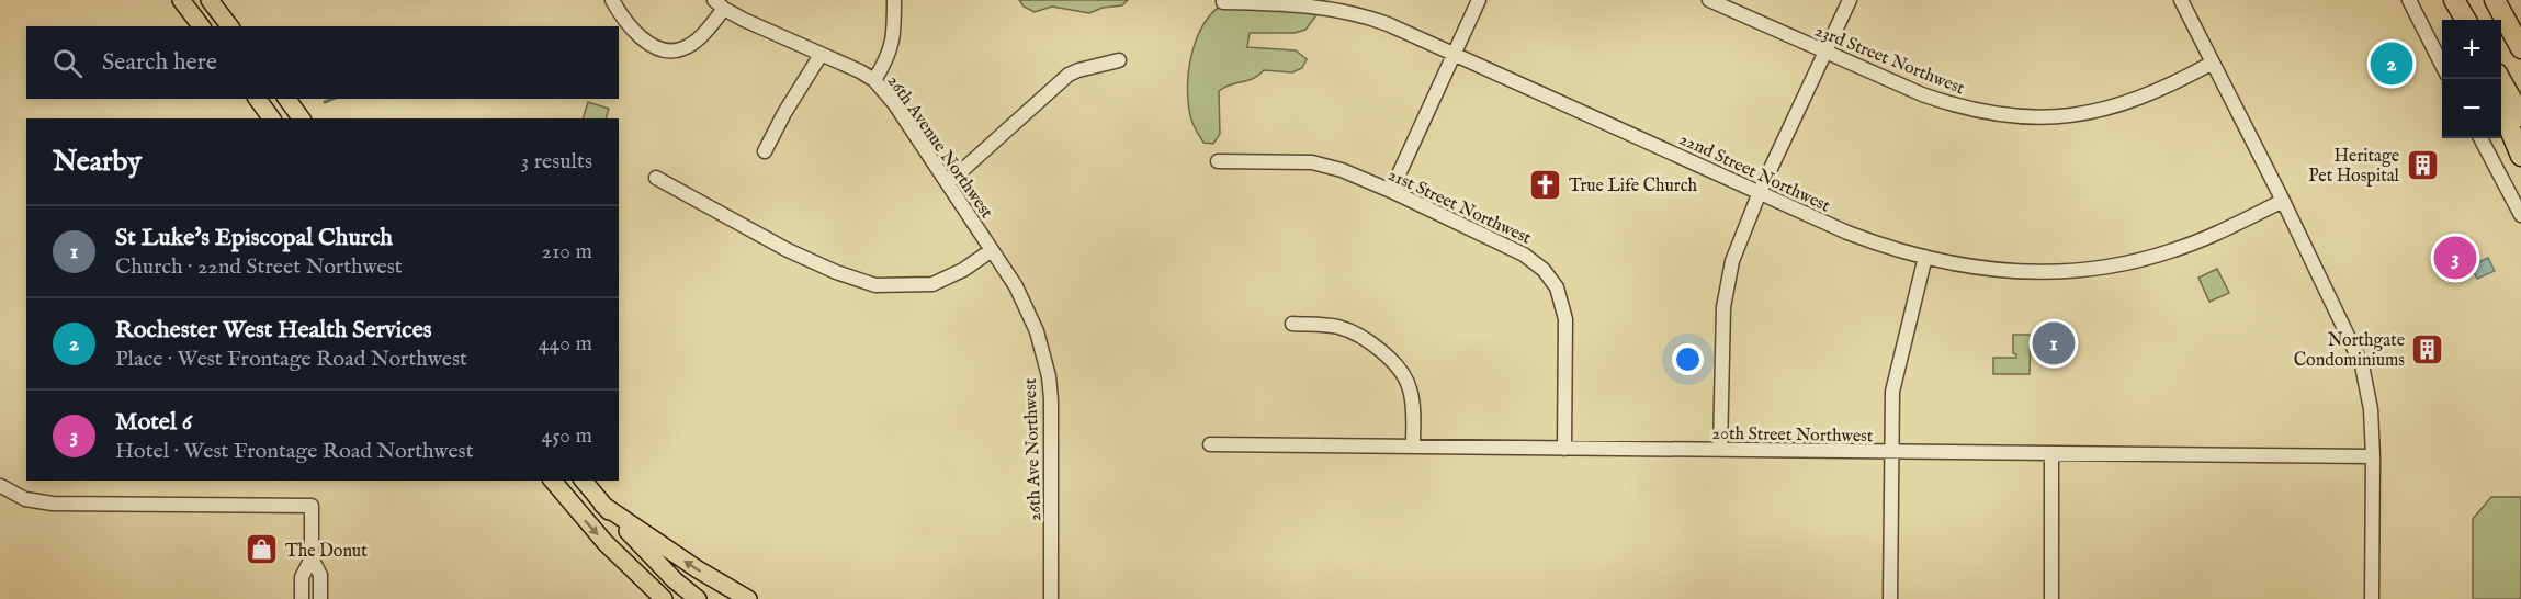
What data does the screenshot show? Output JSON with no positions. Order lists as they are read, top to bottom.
{
  "streets": {
    "street": [
      "23rd Street Northwest",
      "26th Avenue Northwest",
      "22nd Street Northwest",
      "21st Street Northwest",
      "20th Street Northwest",
      "26th Ave Northwest"
    ]
  },
  "crossings": [
    ["26th Avenue Northwest", "26th Ave Northwest"],
    ["21st Street Northwest", "20th Street Northwest"]
  ],
  "places": {
    "building": ["Heritage Pet Hospital", "Northgate Condominiums"],
    "church": ["True Life Church"],
    "shop": ["The Donut"]
  },
  "page": {
    "map_buttons": ["+", "−"],
    "search": "Search here",
    "pins": ["2", "3", "1"],
    "heading": ["Nearby", "3 results"],
    "list": [
      {
        "mark": "1",
        "name": "St Luke's Episcopal Church",
        "note": "Church · 22nd Street Northwest",
        "value": "210 m"
      },
      {
        "mark": "2",
        "name": "Rochester West Health Services",
        "note": "Place · West Frontage Road Northwest",
        "value": "440 m"
      },
      {
        "mark": "3",
        "name": "Motel 6",
        "note": "Hotel · West Frontage Road Northwest",
        "value": "450 m"
      }
    ]
  }
}
